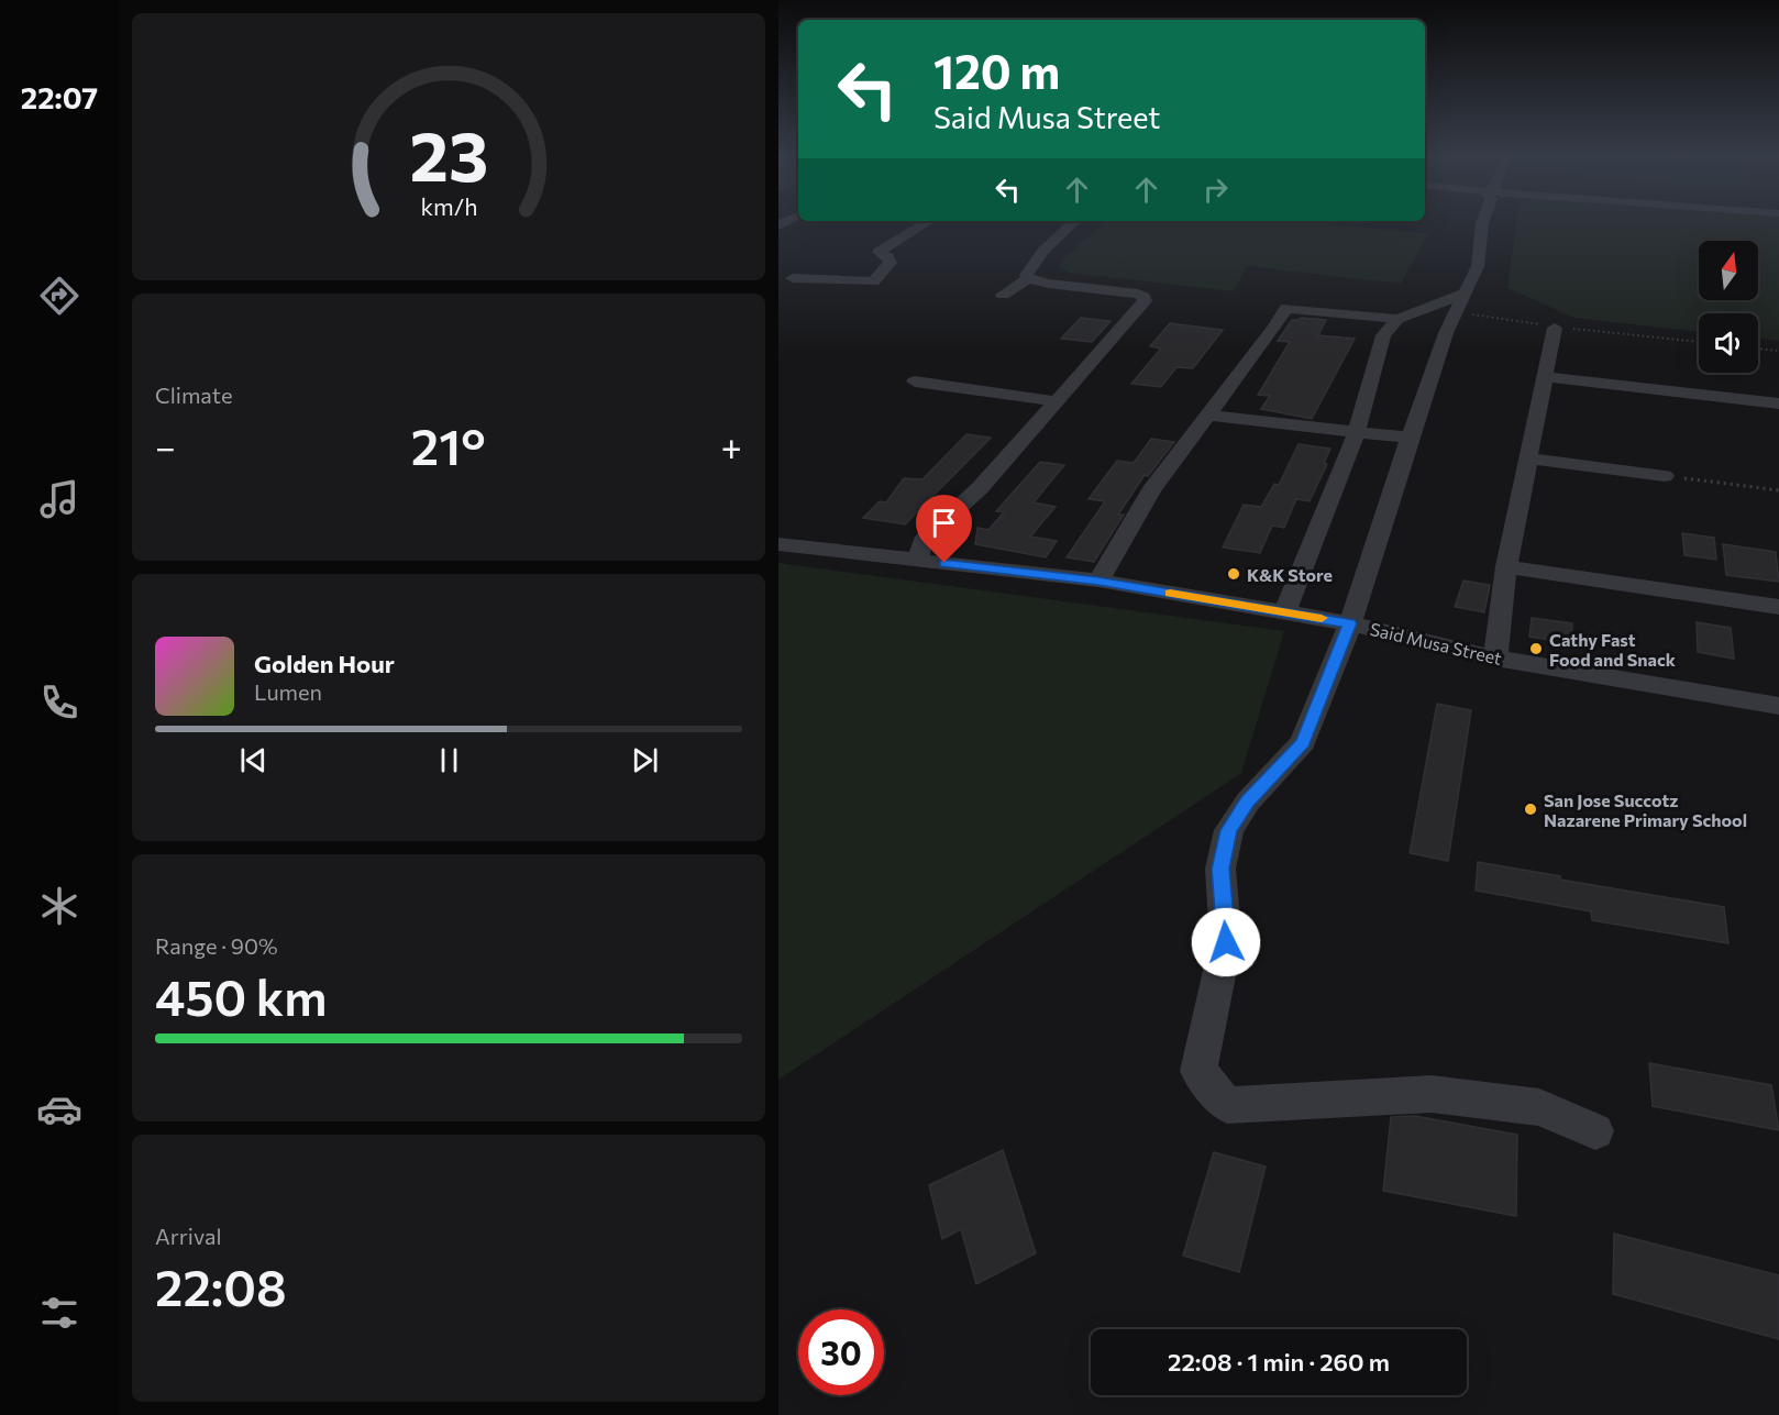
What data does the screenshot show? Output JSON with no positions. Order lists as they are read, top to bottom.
{
  "streets": {
    "street": ["Said Musa Street"]
  },
  "places": ["K&K Store", "Cathy Fast Food and Snack", "San Jose Succotz Nazarene Primary School"],
  "north": "top",
  "page": {
    "tabs": "22:07",
    "turn": ["120 m", "Said Musa Street"],
    "tile": [
      "Climate",
      ["Range · 90%", "450 km"],
      ["Arrival", "22:08"]
    ],
    "heat": ["−", "21°", "+"],
    "song": ["Golden Hour", "Lumen"],
    "limit": "30",
    "trip": "22:08 · 1 min · 260 m",
    "gauge": ["23", "km/h"]
  }
}
